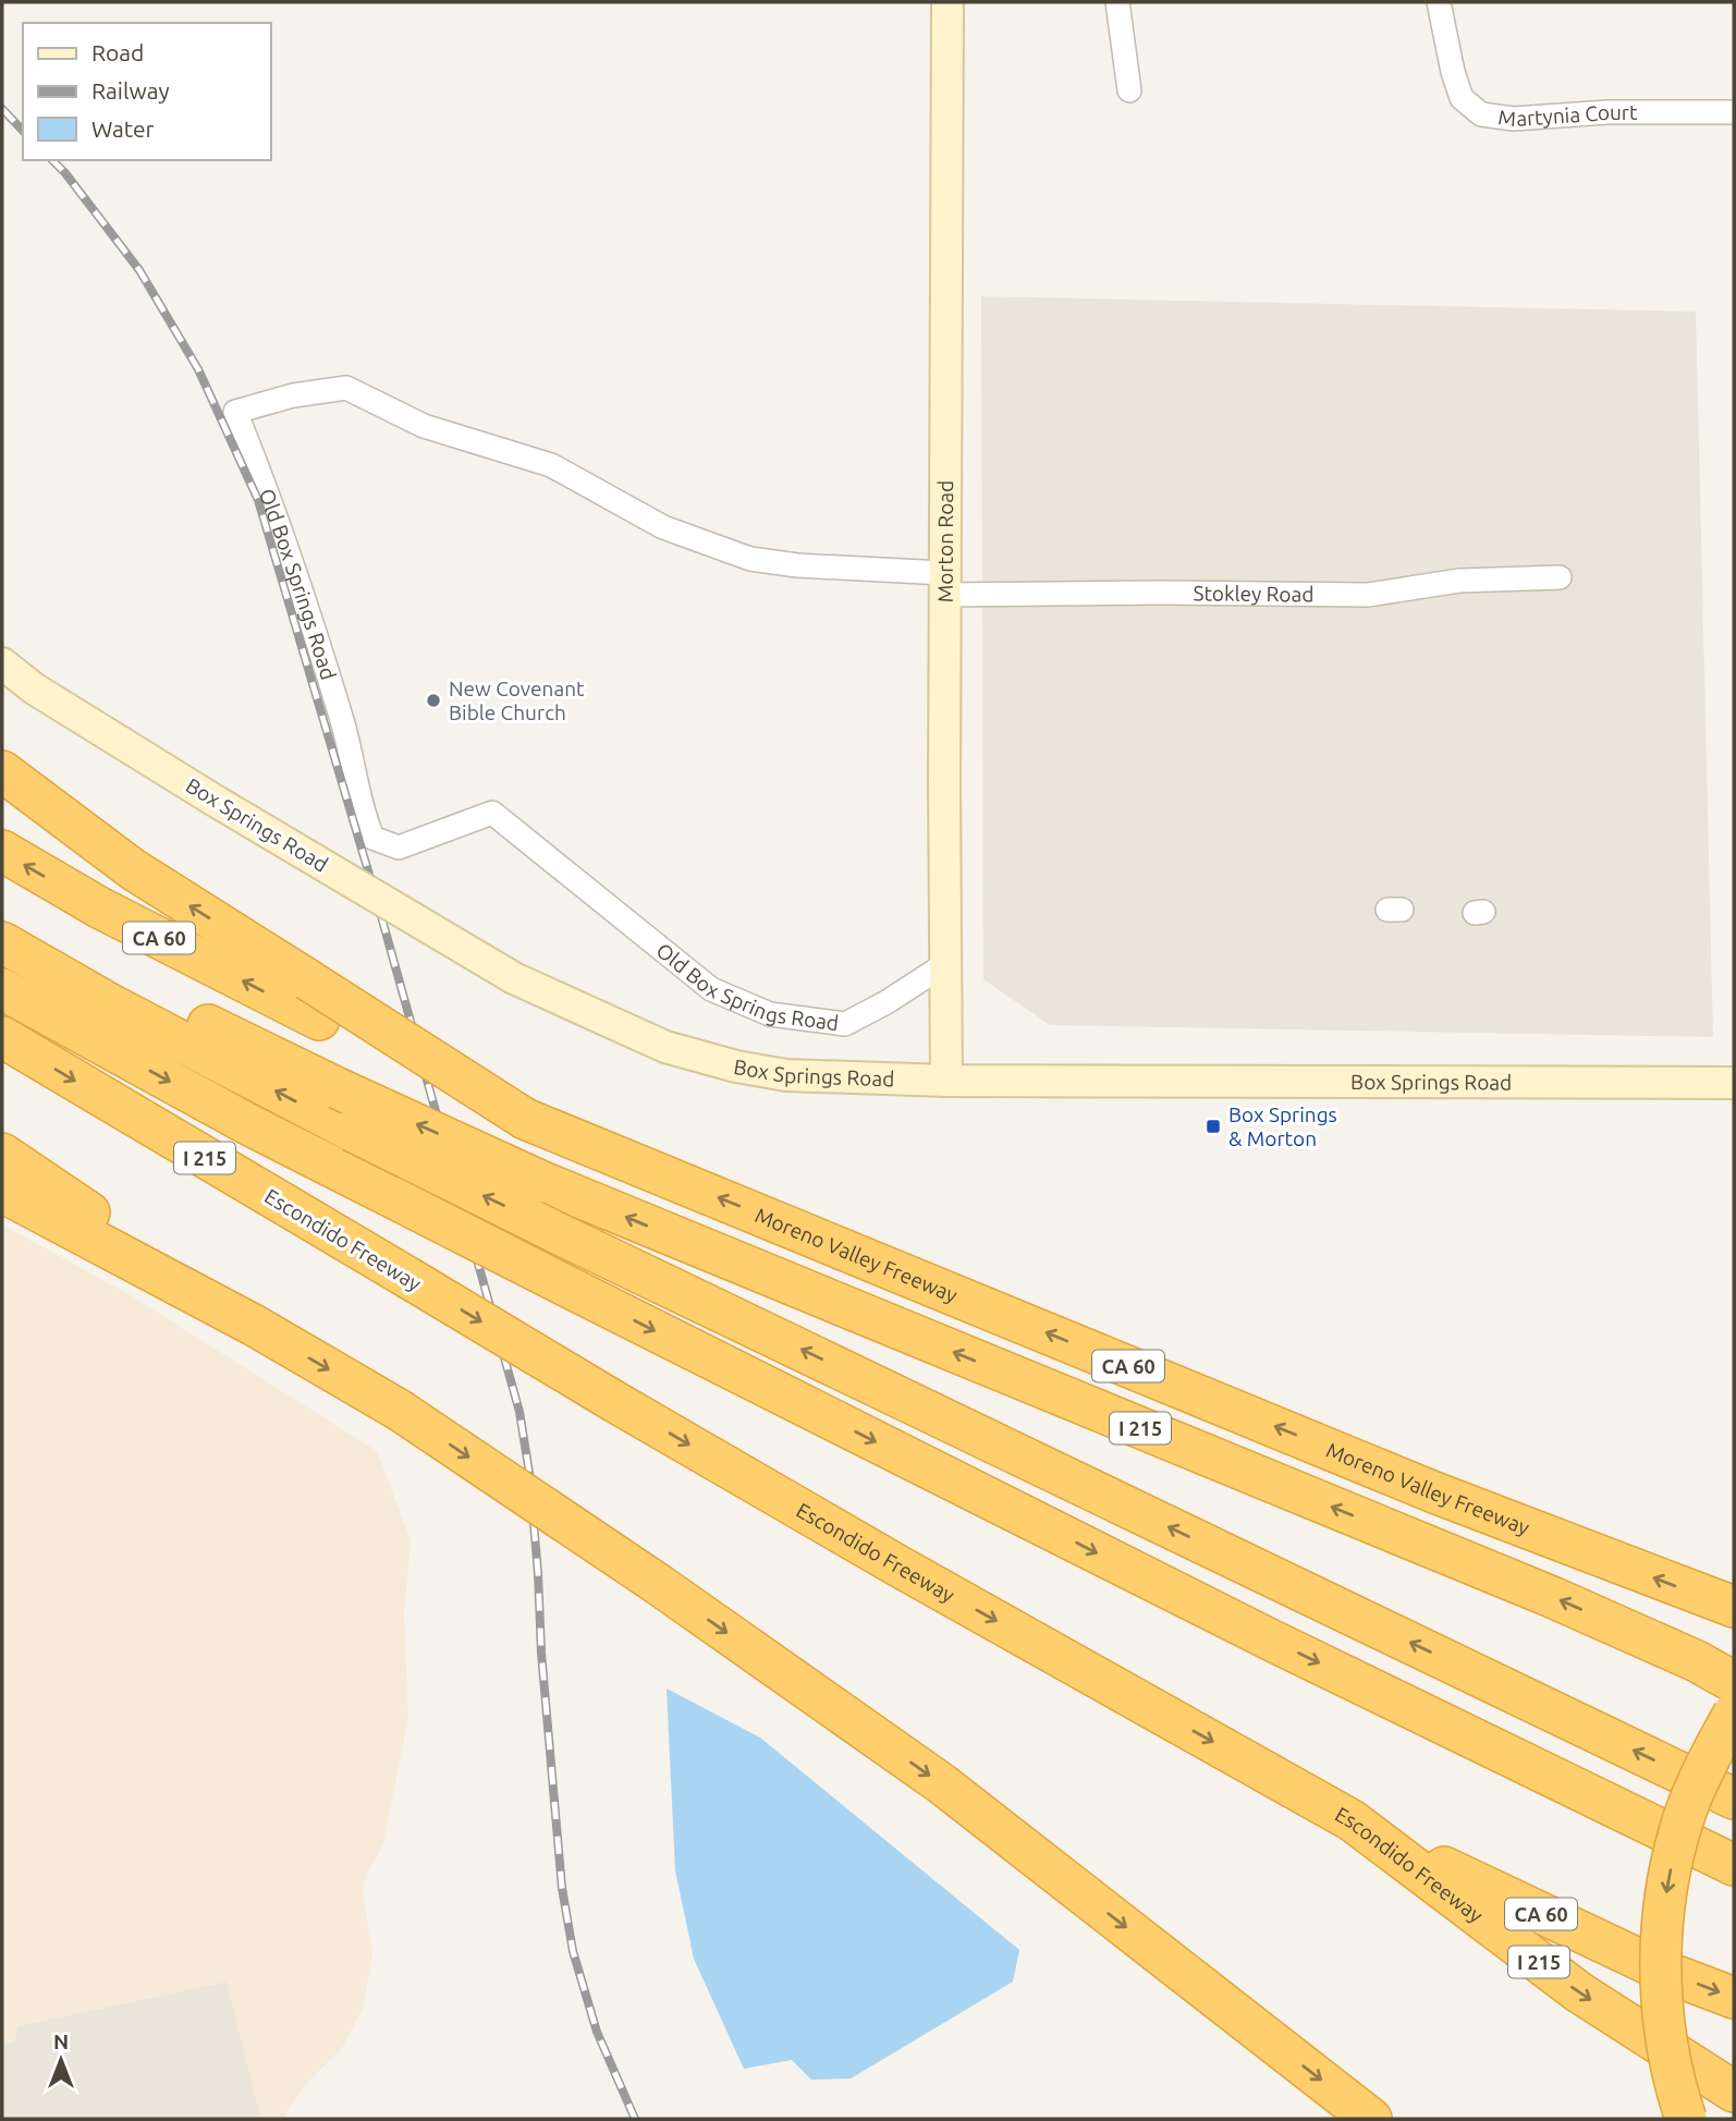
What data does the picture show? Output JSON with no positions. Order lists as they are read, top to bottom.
{
  "streets": {
    "highway": [
      "CA 60",
      "I 215",
      "Escondido Freeway",
      "Moreno Valley Freeway"
    ],
    "main road": ["Morton Road", "Box Springs Road"],
    "street": ["Martynia Court", "Old Box Springs Road", "Stokley Road"]
  },
  "crossings": [
    ["Morton Road", "Old Box Springs Road"],
    ["Morton Road", "Stokley Road"],
    ["Morton Road", "Box Springs Road"],
    ["Old Box Springs Road", "Stokley Road"],
    ["CA 60", "Escondido Freeway"]
  ],
  "places": {
    "other": ["New Covenant Bible Church"],
    "transit": ["Box Springs & Morton"]
  },
  "legend": ["Road", "Railway", "Water"],
  "north": "top"
}
